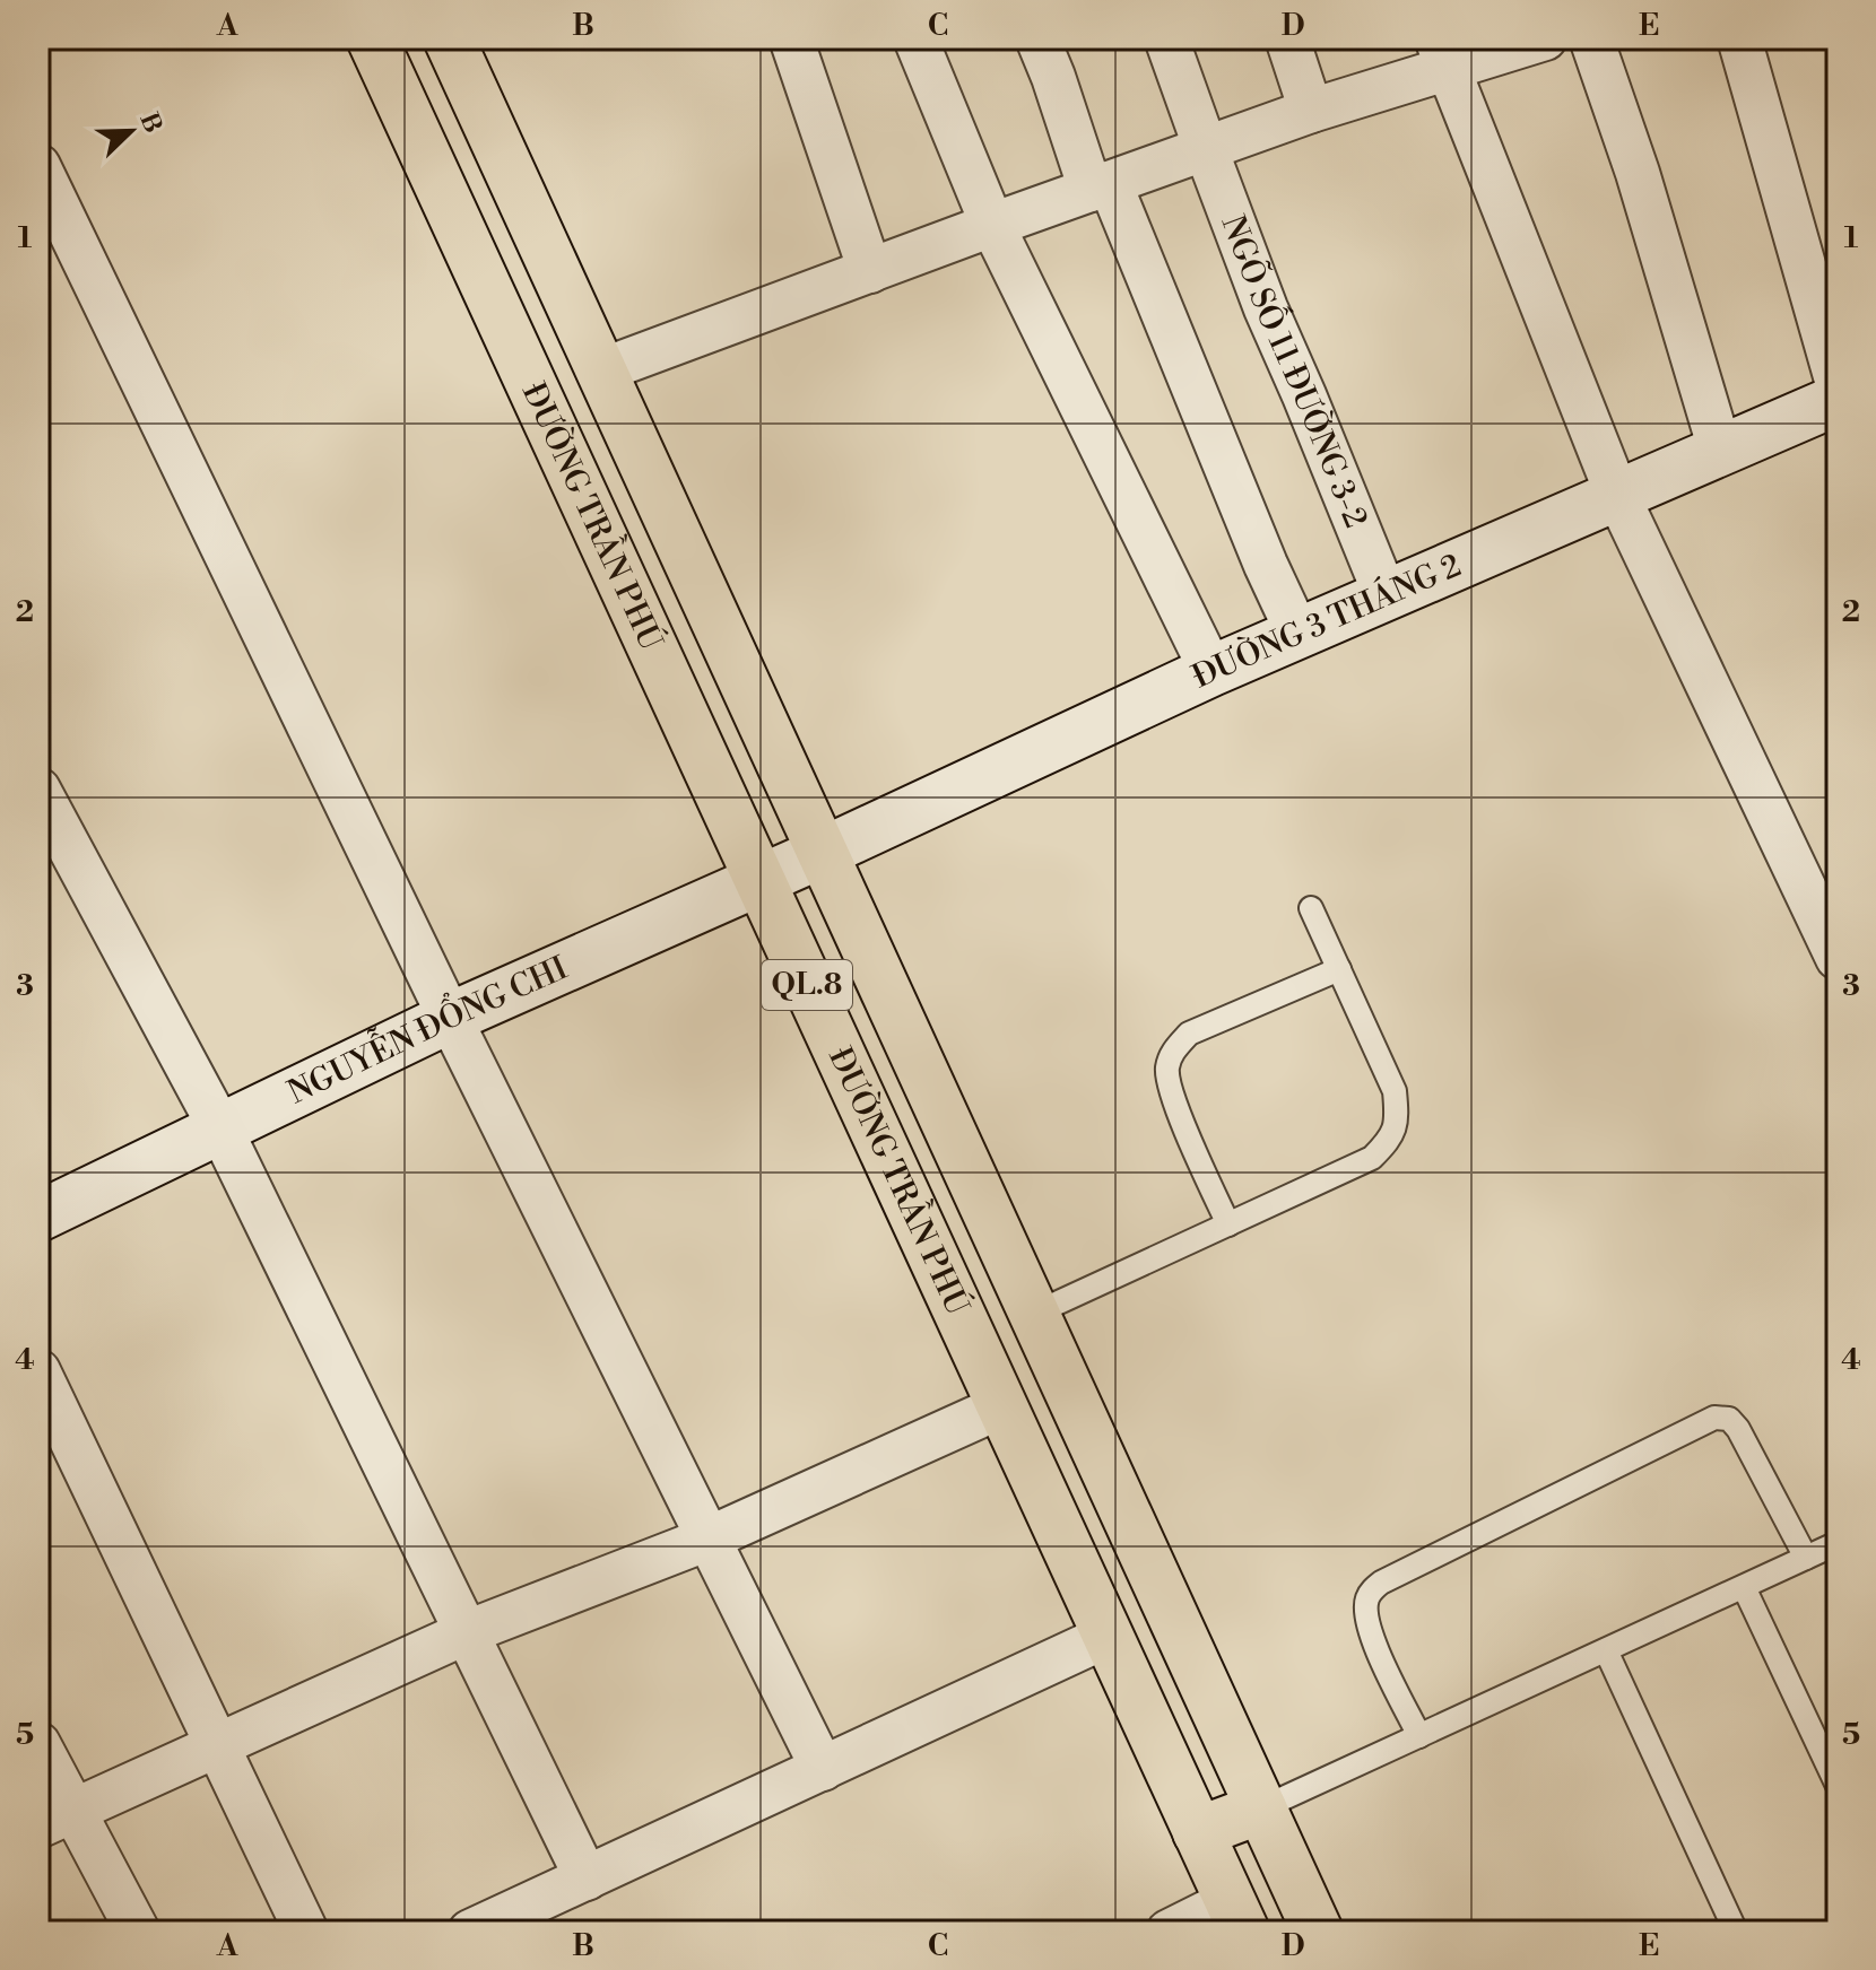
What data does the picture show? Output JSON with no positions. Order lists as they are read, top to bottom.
{
  "streets": {
    "main road": [
      "ĐƯỜNG TRẦN PHÚ",
      "ĐƯỜNG 3 THÁNG 2",
      "QL.8",
      "NGUYỄN ĐỔNG CHI"
    ],
    "street": ["NGÕ SỐ 11 ĐƯỜNG 3-2"]
  },
  "crossings": [
    ["NGÕ SỐ 11 ĐƯỜNG 3-2", "ĐƯỜNG 3 THÁNG 2"],
    ["ĐƯỜNG TRẦN PHÚ", "NGUYỄN ĐỔNG CHI"],
    ["ĐƯỜNG 3 THÁNG 2", "QL.8"],
    ["ĐƯỜNG 3 THÁNG 2", "NGUYỄN ĐỔNG CHI"],
    ["QL.8", "NGUYỄN ĐỔNG CHI"]
  ],
  "north": "top right",
  "grid": {
    "columns": [
      "A",
      "B",
      "C",
      "D",
      "E"
    ],
    "rows": [
      "1",
      "2",
      "3",
      "4",
      "5"
    ]
  }
}
